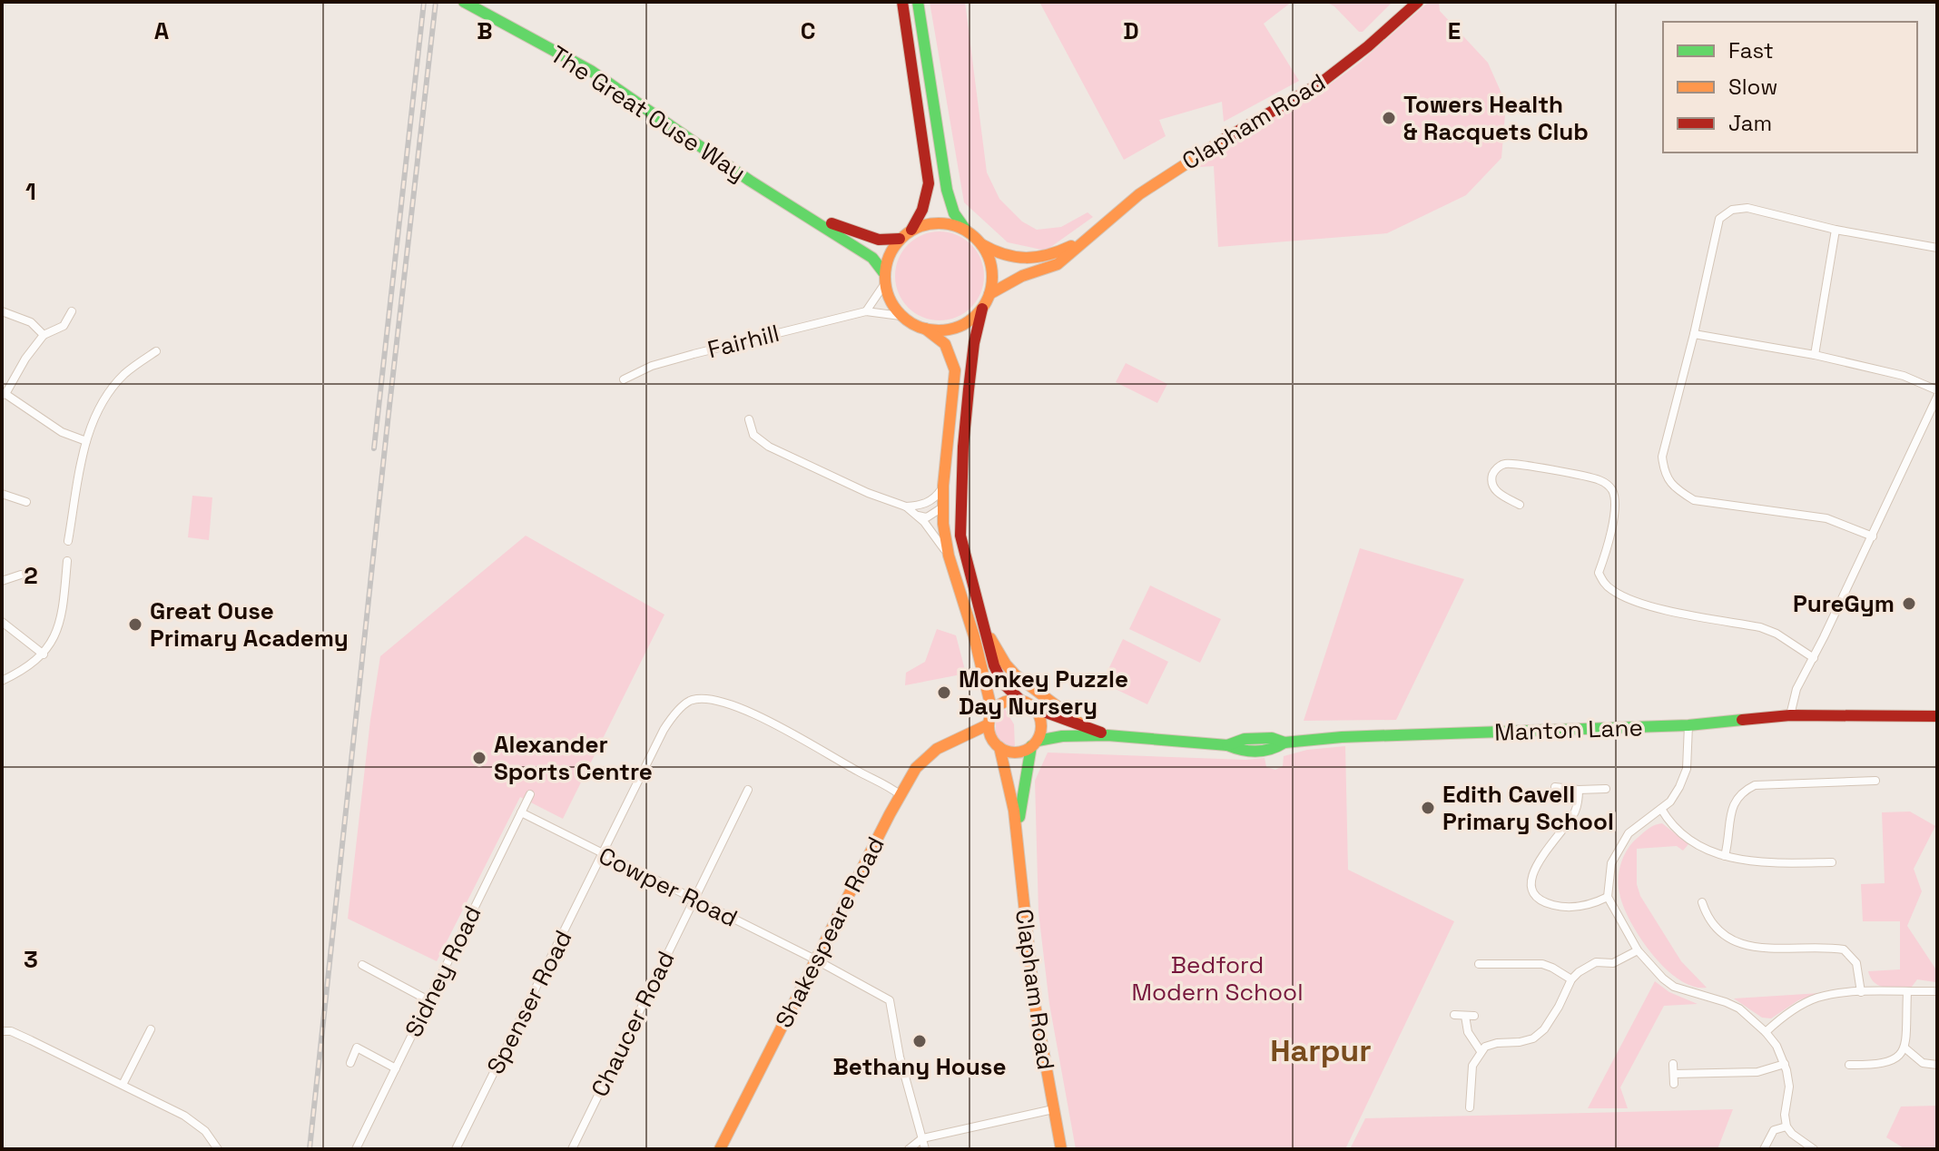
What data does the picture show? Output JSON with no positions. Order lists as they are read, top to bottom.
{
  "streets": {
    "main road": [
      "The Great Ouse Way",
      "Clapham Road",
      "Manton Lane",
      "Shakespeare Road"
    ],
    "street": [
      "Fairhill",
      "Cowper Road",
      "Sidney Road",
      "Spenser Road",
      "Chaucer Road"
    ]
  },
  "crossings": [
    ["The Great Ouse Way", "Clapham Road"],
    ["The Great Ouse Way", "Fairhill"],
    ["Clapham Road", "Fairhill"],
    ["Clapham Road", "Manton Lane"],
    ["Clapham Road", "Shakespeare Road"],
    ["Manton Lane", "Shakespeare Road"],
    ["Cowper Road", "Shakespeare Road"],
    ["Cowper Road", "Sidney Road"],
    ["Cowper Road", "Spenser Road"],
    ["Cowper Road", "Chaucer Road"],
    ["Shakespeare Road", "Spenser Road"]
  ],
  "districts": ["Harpur"],
  "parks": ["Bedford Modern School"],
  "places": [
    "Towers Health & Racquets Club",
    "PureGym",
    "Great Ouse Primary Academy",
    "Monkey Puzzle Day Nursery",
    "Alexander Sports Centre",
    "Edith Cavell Primary School",
    "Bethany House"
  ],
  "legend": ["Fast", "Slow", "Jam"],
  "grid": {
    "columns": [
      "A",
      "B",
      "C",
      "D",
      "E"
    ],
    "rows": ["1", "2", "3"]
  }
}
